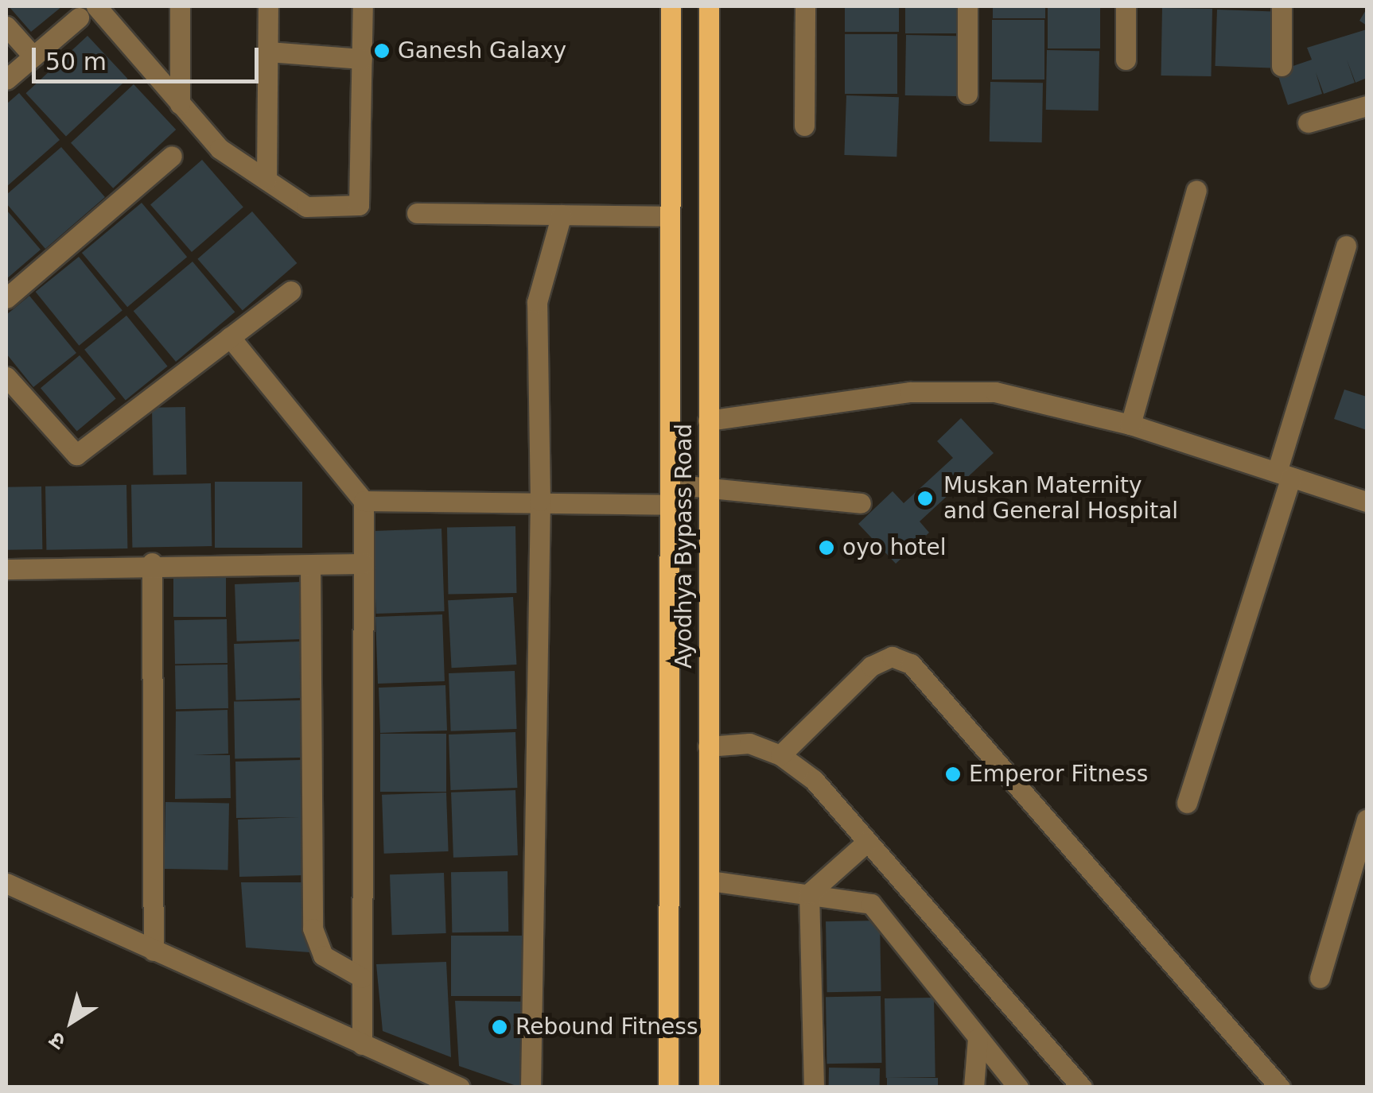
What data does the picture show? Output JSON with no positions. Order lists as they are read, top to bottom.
{
  "streets": {
    "main road": ["Ayodhya Bypass Road"]
  },
  "places": [
    "Ganesh Galaxy",
    "Muskan Maternity and General Hospital",
    "oyo hotel",
    "Emperor Fitness",
    "Rebound Fitness"
  ],
  "scale_bar": "50 m",
  "north": "bottom left"
}
